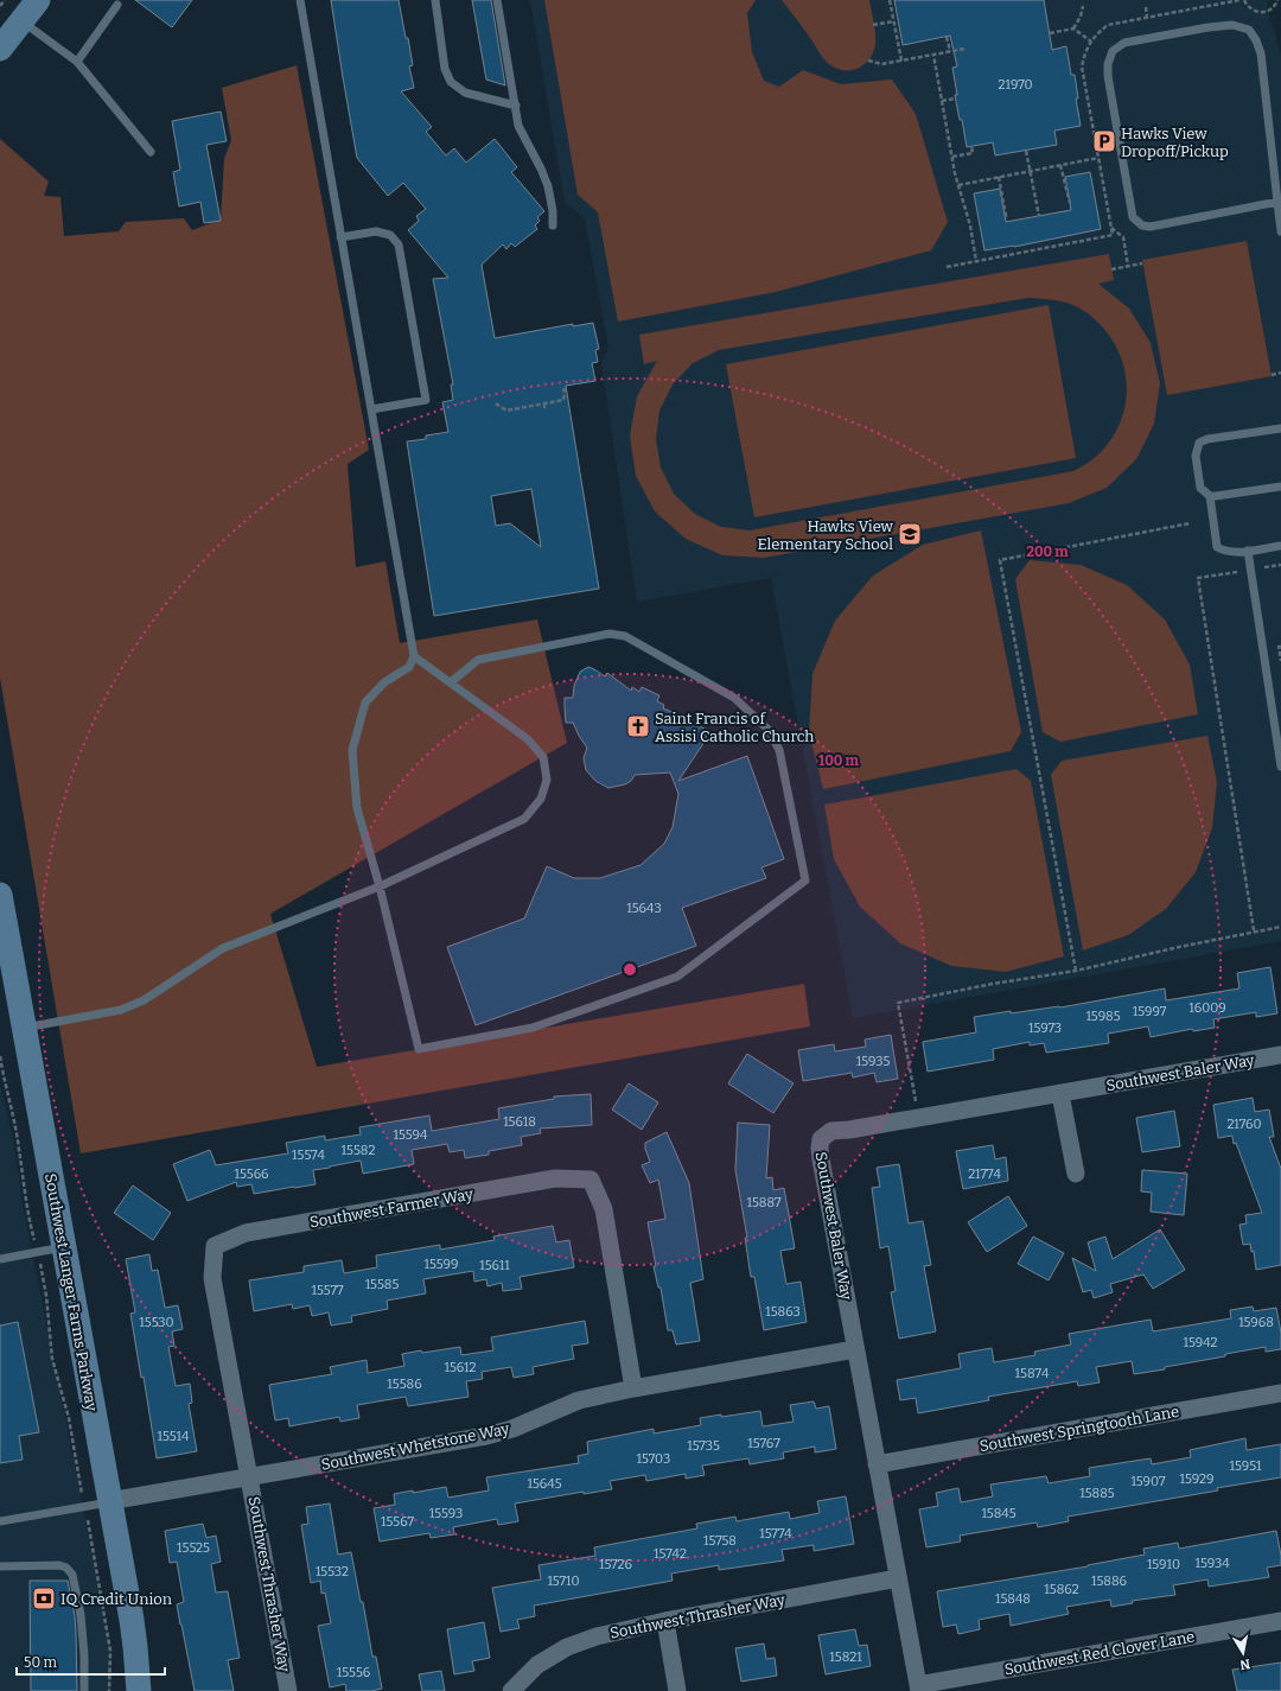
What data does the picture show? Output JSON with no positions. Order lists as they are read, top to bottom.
{
  "streets": {
    "main road": ["Southwest Langer Farms Parkway"],
    "street": [
      "Southwest Baler Way",
      "Southwest Farmer Way",
      "Southwest Springtooth Lane",
      "Southwest Whetstone Way",
      "Southwest Thrasher Way",
      "Southwest Red Clover Lane"
    ]
  },
  "crossings": [
    ["Southwest Baler Way", "Southwest Springtooth Lane"],
    ["Southwest Baler Way", "Southwest Whetstone Way"],
    ["Southwest Baler Way", "Southwest Thrasher Way"],
    ["Southwest Baler Way", "Southwest Red Clover Lane"],
    ["Southwest Farmer Way", "Southwest Whetstone Way"],
    ["Southwest Farmer Way", "Southwest Thrasher Way"],
    ["Southwest Langer Farms Parkway", "Southwest Whetstone Way"],
    ["Southwest Whetstone Way", "Southwest Thrasher Way"]
  ],
  "places": {
    "parking": ["Hawks View Dropoff/Pickup"],
    "school or university": ["Hawks View Elementary School"],
    "church": ["Saint Francis of Assisi Catholic Church"],
    "bank": ["IQ Credit Union"]
  },
  "house_numbers": [
    "21970",
    "15643",
    "16009",
    "15997",
    "15985",
    "15973",
    "15935",
    "15618",
    "21760",
    "15594",
    "15582",
    "15574",
    "15566",
    "21774",
    "15887",
    "15599",
    "15611",
    "15585",
    "15577",
    "15863",
    "15530",
    "15968",
    "15942",
    "15612",
    "15874",
    "15586",
    "15514",
    "15767",
    "15735",
    "15703",
    "15951",
    "15929",
    "15907",
    "15645",
    "15885",
    "15593",
    "15845",
    "15567",
    "15774",
    "15758",
    "15525",
    "15742",
    "15934",
    "15726",
    "15910",
    "15532",
    "15710",
    "15886",
    "15862",
    "15848",
    "15821",
    "15556"
  ],
  "scale_bar": "50 m",
  "north": "bottom",
  "rings": ["200 m", "100 m"]
}
